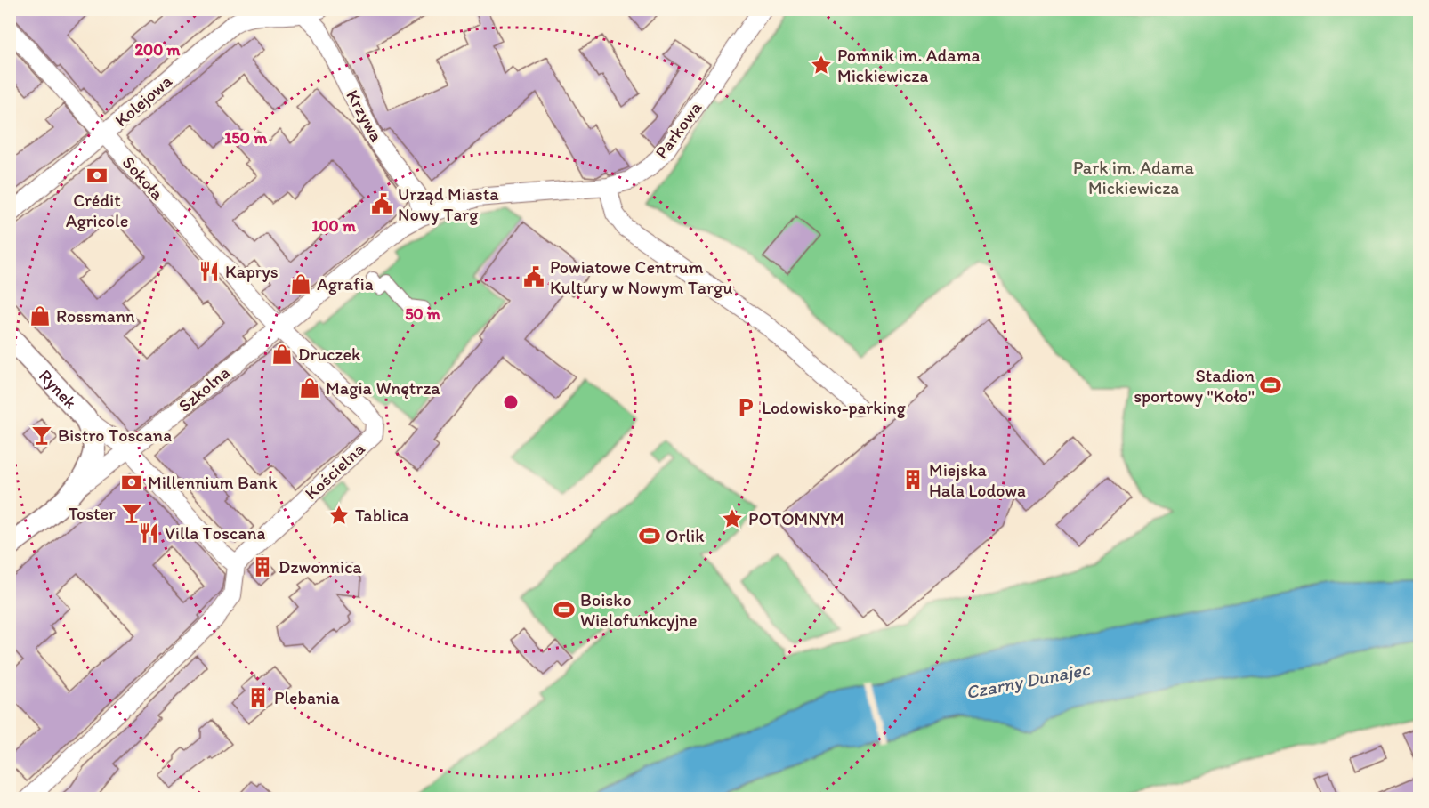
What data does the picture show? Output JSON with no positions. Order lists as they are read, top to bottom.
{
  "streets": {
    "street": [
      "Kolejowa",
      "Krzywa",
      "Parkowa",
      "Sokoła",
      "Rynek",
      "Szkolna",
      "Kościelna"
    ]
  },
  "crossings": [
    ["Kolejowa", "Krzywa"],
    ["Kolejowa", "Sokoła"],
    ["Krzywa", "Parkowa"],
    ["Krzywa", "Szkolna"],
    ["Parkowa", "Szkolna"],
    ["Sokoła", "Szkolna"],
    ["Sokoła", "Kościelna"],
    ["Rynek", "Szkolna"],
    ["Szkolna", "Kościelna"]
  ],
  "water": ["Czarny Dunajec"],
  "parks": ["Park im. Adama Mickiewicza"],
  "places": {
    "place": ["Pomnik im. Adama Mickiewicza", "Tablica", "POTOMNYM"],
    "bank": ["Crédit Agricole", "Millennium Bank"],
    "public building": ["Urząd Miasta Nowy Targ", "Powiatowe Centrum Kultury w Nowym Targu"],
    "restaurant": ["Kaprys", "Villa Toscana"],
    "shop": [
      "Agrafia",
      "Rossmann",
      "Druczek",
      "Magia Wnętrza"
    ],
    "sports": ["Stadion sportowy \"Koło\"", "Orlik", "Boisko Wielofunkcyjne"],
    "parking": ["Lodowisko-parking"],
    "bar": ["Bistro Toscana", "Toster"],
    "building": ["Miejska Hala Lodowa", "Dzwonnica", "Plebania"]
  },
  "rings": [
    "200 m",
    "150 m",
    "100 m",
    "50 m"
  ]
}
